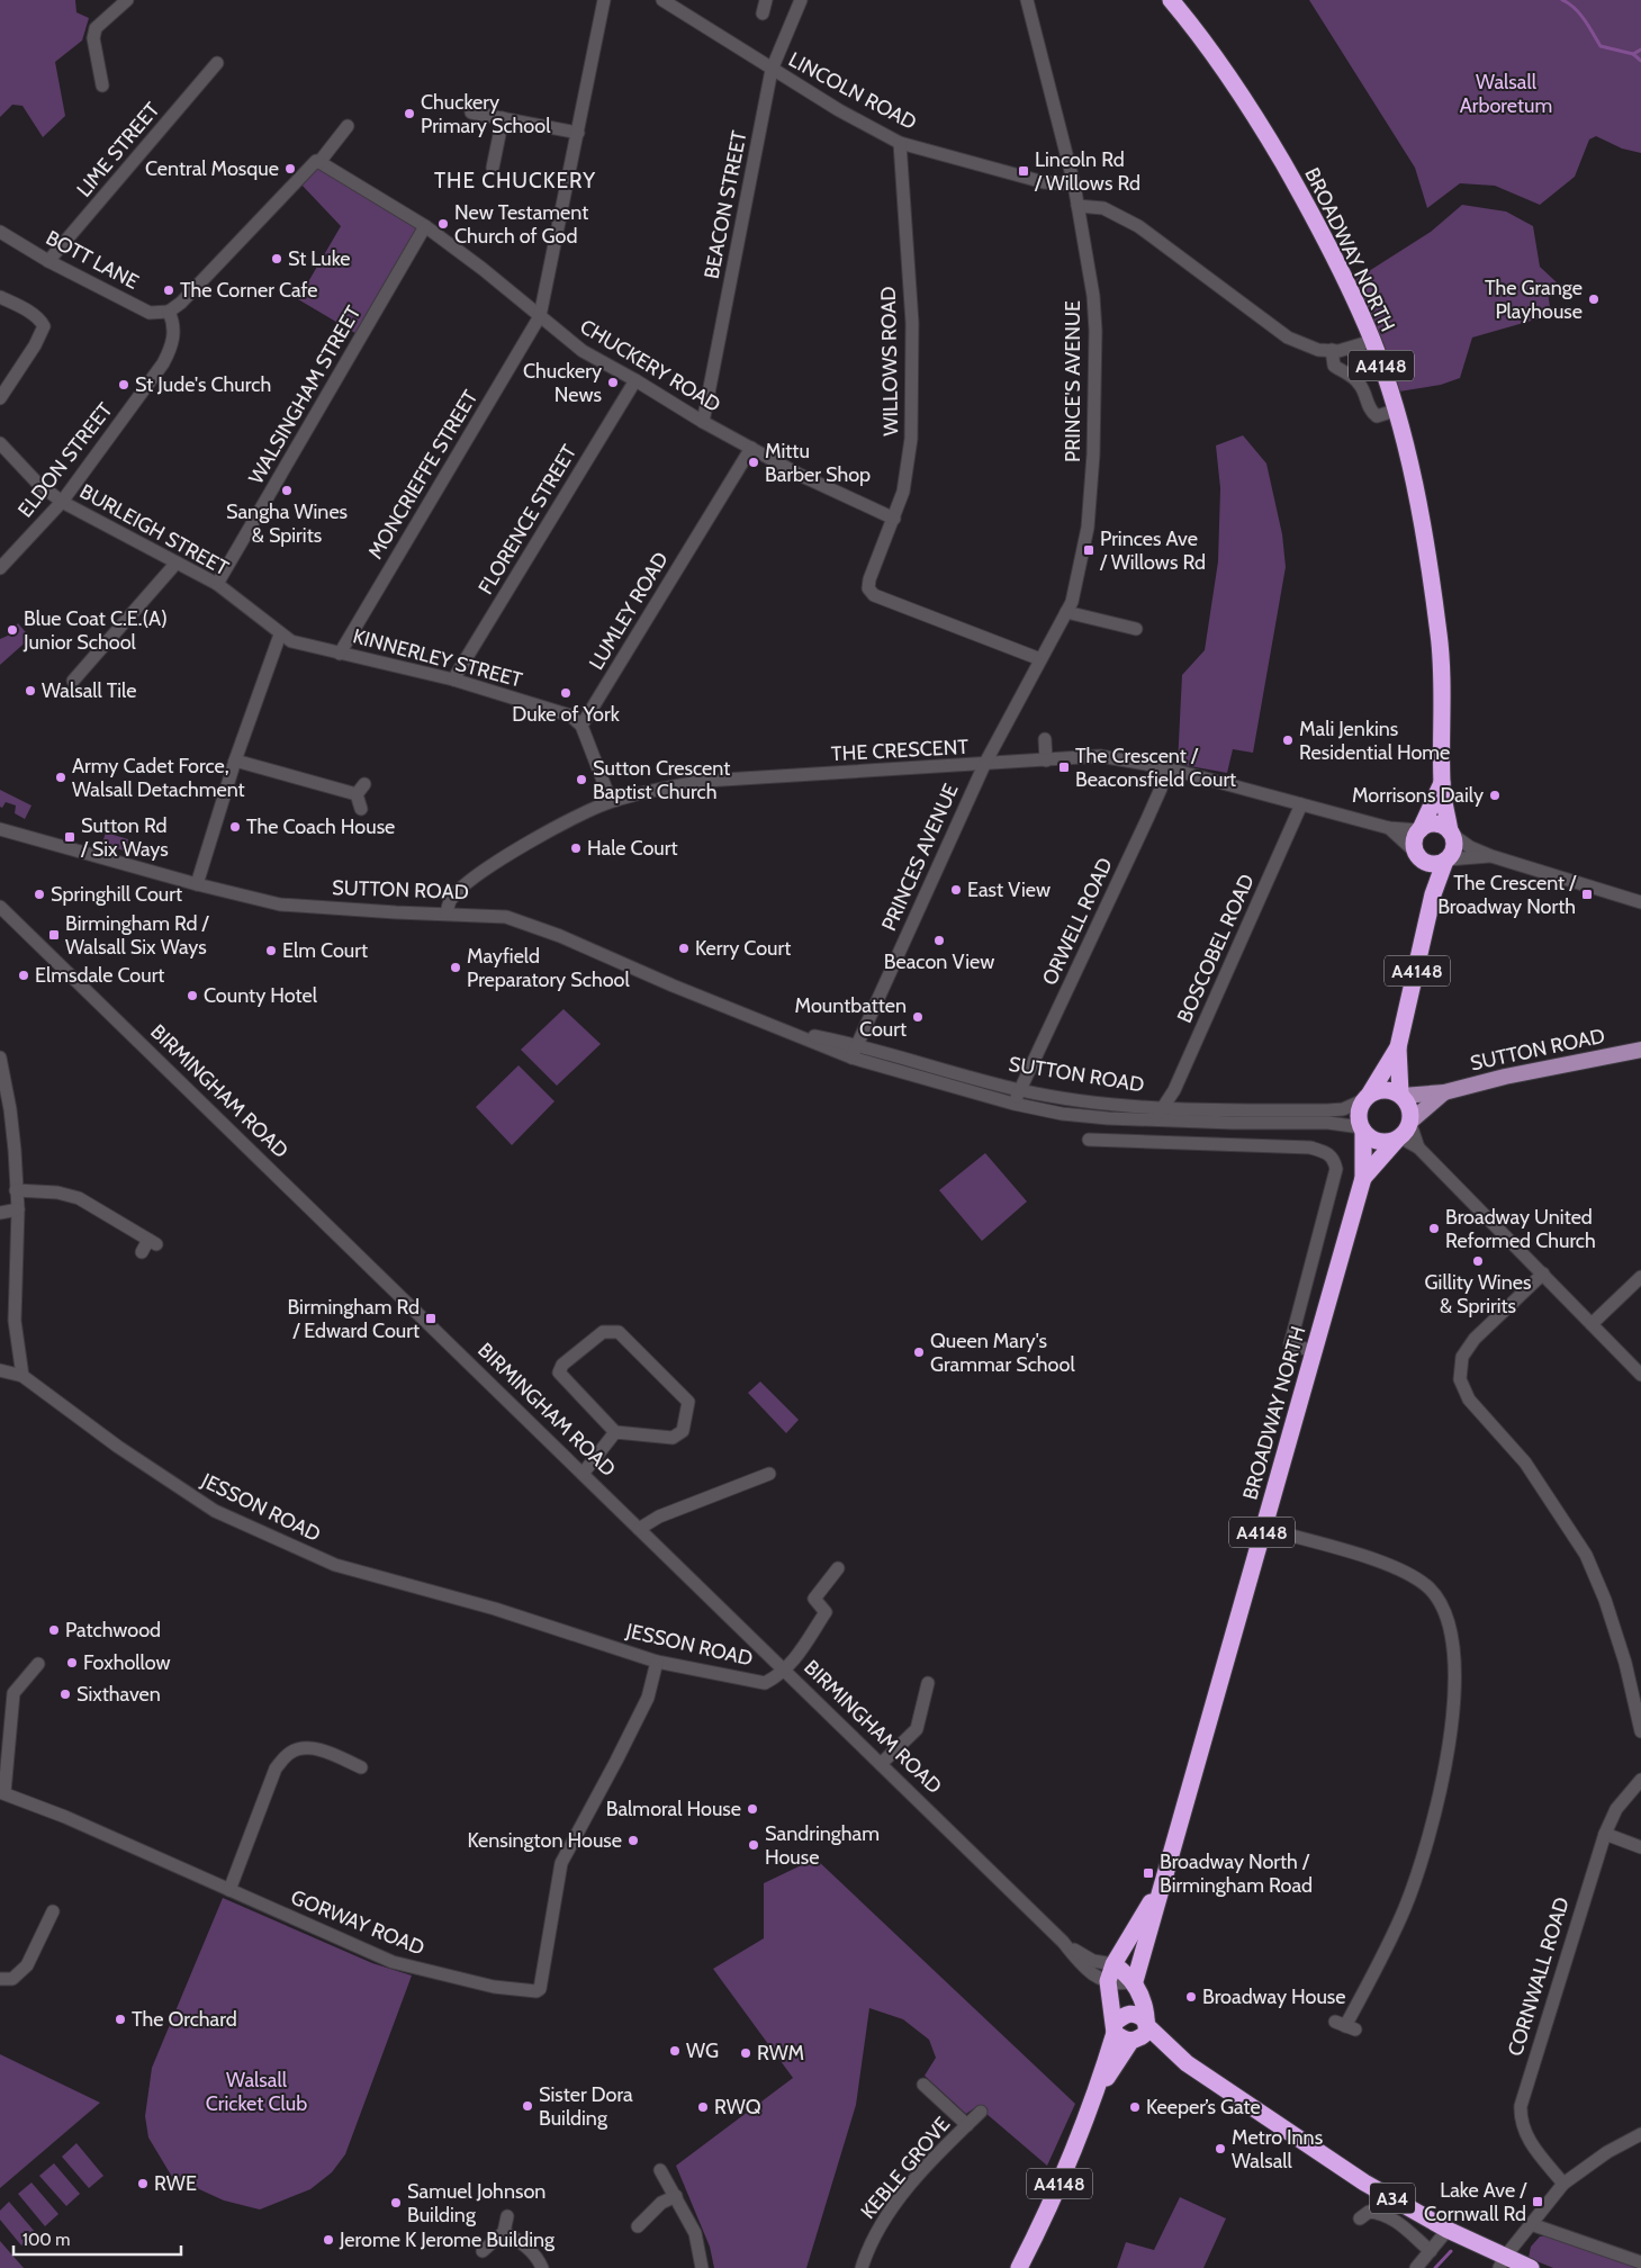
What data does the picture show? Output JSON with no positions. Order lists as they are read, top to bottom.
{
  "streets": {
    "highway": ["BROADWAY NORTH", "A4148", "A34"],
    "main road": ["SUTTON ROAD"],
    "street": [
      "LINCOLN ROAD",
      "LIME STREET",
      "BEACON STREET",
      "BOTT LANE",
      "WILLOWS ROAD",
      "CHUCKERY ROAD",
      "PRINCE'S AVENUE",
      "WALSINGHAM STREET",
      "ELDON STREET",
      "MONCRIEFFE STREET",
      "FLORENCE STREET",
      "BURLEIGH STREET",
      "LUMLEY ROAD",
      "KINNERLEY STREET",
      "THE CRESCENT",
      "PRINCES AVENUE",
      "ORWELL ROAD",
      "BOSCOBEL ROAD",
      "BIRMINGHAM ROAD",
      "JESSON ROAD",
      "GORWAY ROAD",
      "CORNWALL ROAD",
      "KEBLE GROVE"
    ]
  },
  "crossings": [
    ["LINCOLN ROAD", "BEACON STREET"],
    ["LINCOLN ROAD", "WILLOWS ROAD"],
    ["LINCOLN ROAD", "PRINCE'S AVENUE"],
    ["LIME STREET", "BOTT LANE"],
    ["BEACON STREET", "CHUCKERY ROAD"],
    ["BROADWAY NORTH", "A4148"],
    ["BROADWAY NORTH", "THE CRESCENT"],
    ["BROADWAY NORTH", "SUTTON ROAD"],
    ["BROADWAY NORTH", "BIRMINGHAM ROAD"],
    ["BOTT LANE", "ELDON STREET"],
    ["WILLOWS ROAD", "CHUCKERY ROAD"],
    ["WILLOWS ROAD", "PRINCE'S AVENUE"],
    ["WILLOWS ROAD", "PRINCES AVENUE"],
    ["CHUCKERY ROAD", "WALSINGHAM STREET"],
    ["CHUCKERY ROAD", "MONCRIEFFE STREET"],
    ["CHUCKERY ROAD", "FLORENCE STREET"],
    ["CHUCKERY ROAD", "LUMLEY ROAD"],
    ["A4148", "SUTTON ROAD"],
    ["A4148", "BIRMINGHAM ROAD"],
    ["A4148", "A34"],
    ["PRINCE'S AVENUE", "PRINCES AVENUE"],
    ["WALSINGHAM STREET", "BURLEIGH STREET"],
    ["ELDON STREET", "BURLEIGH STREET"],
    ["MONCRIEFFE STREET", "KINNERLEY STREET"],
    ["FLORENCE STREET", "KINNERLEY STREET"],
    ["BURLEIGH STREET", "KINNERLEY STREET"],
    ["LUMLEY ROAD", "KINNERLEY STREET"],
    ["THE CRESCENT", "PRINCES AVENUE"],
    ["THE CRESCENT", "SUTTON ROAD"],
    ["THE CRESCENT", "ORWELL ROAD"],
    ["THE CRESCENT", "BOSCOBEL ROAD"],
    ["PRINCES AVENUE", "SUTTON ROAD"],
    ["SUTTON ROAD", "ORWELL ROAD"],
    ["SUTTON ROAD", "BOSCOBEL ROAD"],
    ["BIRMINGHAM ROAD", "JESSON ROAD"],
    ["JESSON ROAD", "GORWAY ROAD"]
  ],
  "districts": ["THE CHUCKERY"],
  "parks": ["Walsall Arboretum", "Walsall Cricket Club"],
  "places": {
    "other": [
      "Chuckery Primary School",
      "Central Mosque",
      "New Testament Church of God",
      "St Luke",
      "The Corner Cafe",
      "The Grange Playhouse",
      "Chuckery News",
      "St Jude's Church",
      "Mittu Barber Shop",
      "Sangha Wines & Spirits",
      "Blue Coat C.E.(A) Junior School",
      "Walsall Tile",
      "Duke of York",
      "Mali Jenkins Residential Home",
      "Army Cadet Force, Walsall Detachment",
      "Sutton Crescent Baptist Church",
      "Morrisons Daily",
      "The Coach House",
      "Hale Court",
      "East View",
      "Springhill Court",
      "Beacon View",
      "Kerry Court",
      "Elm Court",
      "Mayfield Preparatory School",
      "Elmsdale Court",
      "County Hotel",
      "Mountbatten Court",
      "Broadway United Reformed Church",
      "Gillity Wines & Spririts",
      "Queen Mary's Grammar School",
      "Patchwood",
      "Foxhollow",
      "Sixthaven",
      "Balmoral House",
      "Kensington House",
      "Sandringham House",
      "Broadway House",
      "The Orchard",
      "WG",
      "RWM",
      "Sister Dora Building",
      "RWQ",
      "Keeper’s Gate",
      "Metro Inns Walsall",
      "RWE",
      "Samuel Johnson Building",
      "Jerome K Jerome Building"
    ],
    "transit": [
      "Lincoln Rd / Willows Rd",
      "Princes Ave / Willows Rd",
      "The Crescent / Beaconsfield Court",
      "Sutton Rd / Six Ways",
      "The Crescent / Broadway North",
      "Birmingham Rd / Walsall Six Ways",
      "Birmingham Rd / Edward Court",
      "Broadway North / Birmingham Road",
      "Lake Ave / Cornwall Rd"
    ]
  },
  "scale_bar": "100 m"
}
